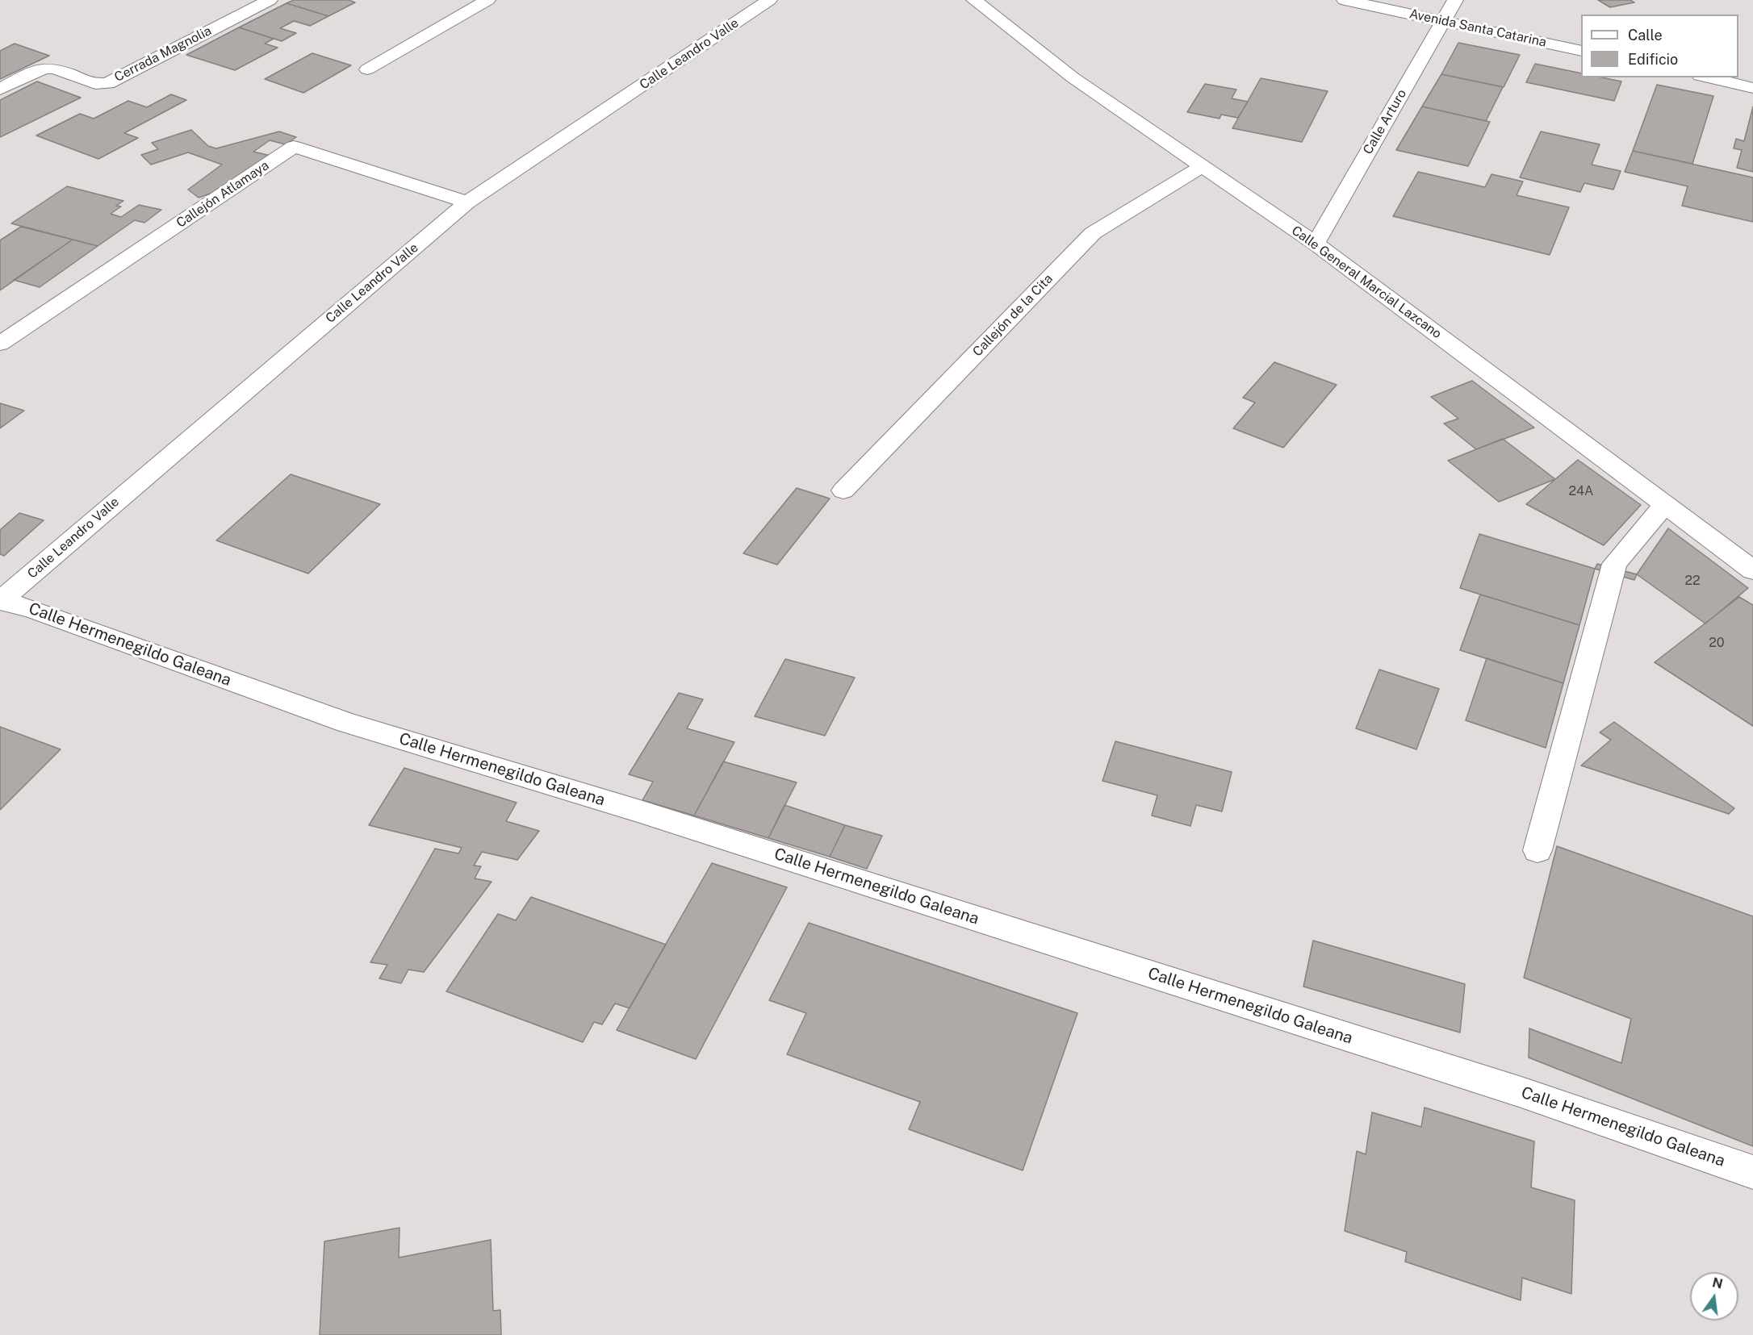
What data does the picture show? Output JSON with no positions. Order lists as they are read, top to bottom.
{
  "streets": {
    "street": [
      "Avenida Santa Catarina",
      "Cerrada Magnolia",
      "Calle Leandro Valle",
      "Calle Arturo",
      "Callejón Atlamaya",
      "Calle General Marcial Lazcano",
      "Callejón de la Cita",
      "Calle Hermenegildo Galeana"
    ]
  },
  "crossings": [
    ["Avenida Santa Catarina", "Calle Arturo"],
    ["Calle Leandro Valle", "Callejón Atlamaya"],
    ["Calle Leandro Valle", "Calle Hermenegildo Galeana"],
    ["Calle Arturo", "Calle General Marcial Lazcano"],
    ["Calle General Marcial Lazcano", "Callejón de la Cita"]
  ],
  "house_numbers": ["24A", "22", "20"],
  "legend": ["Calle", "Edificio"],
  "north": "top"
}
